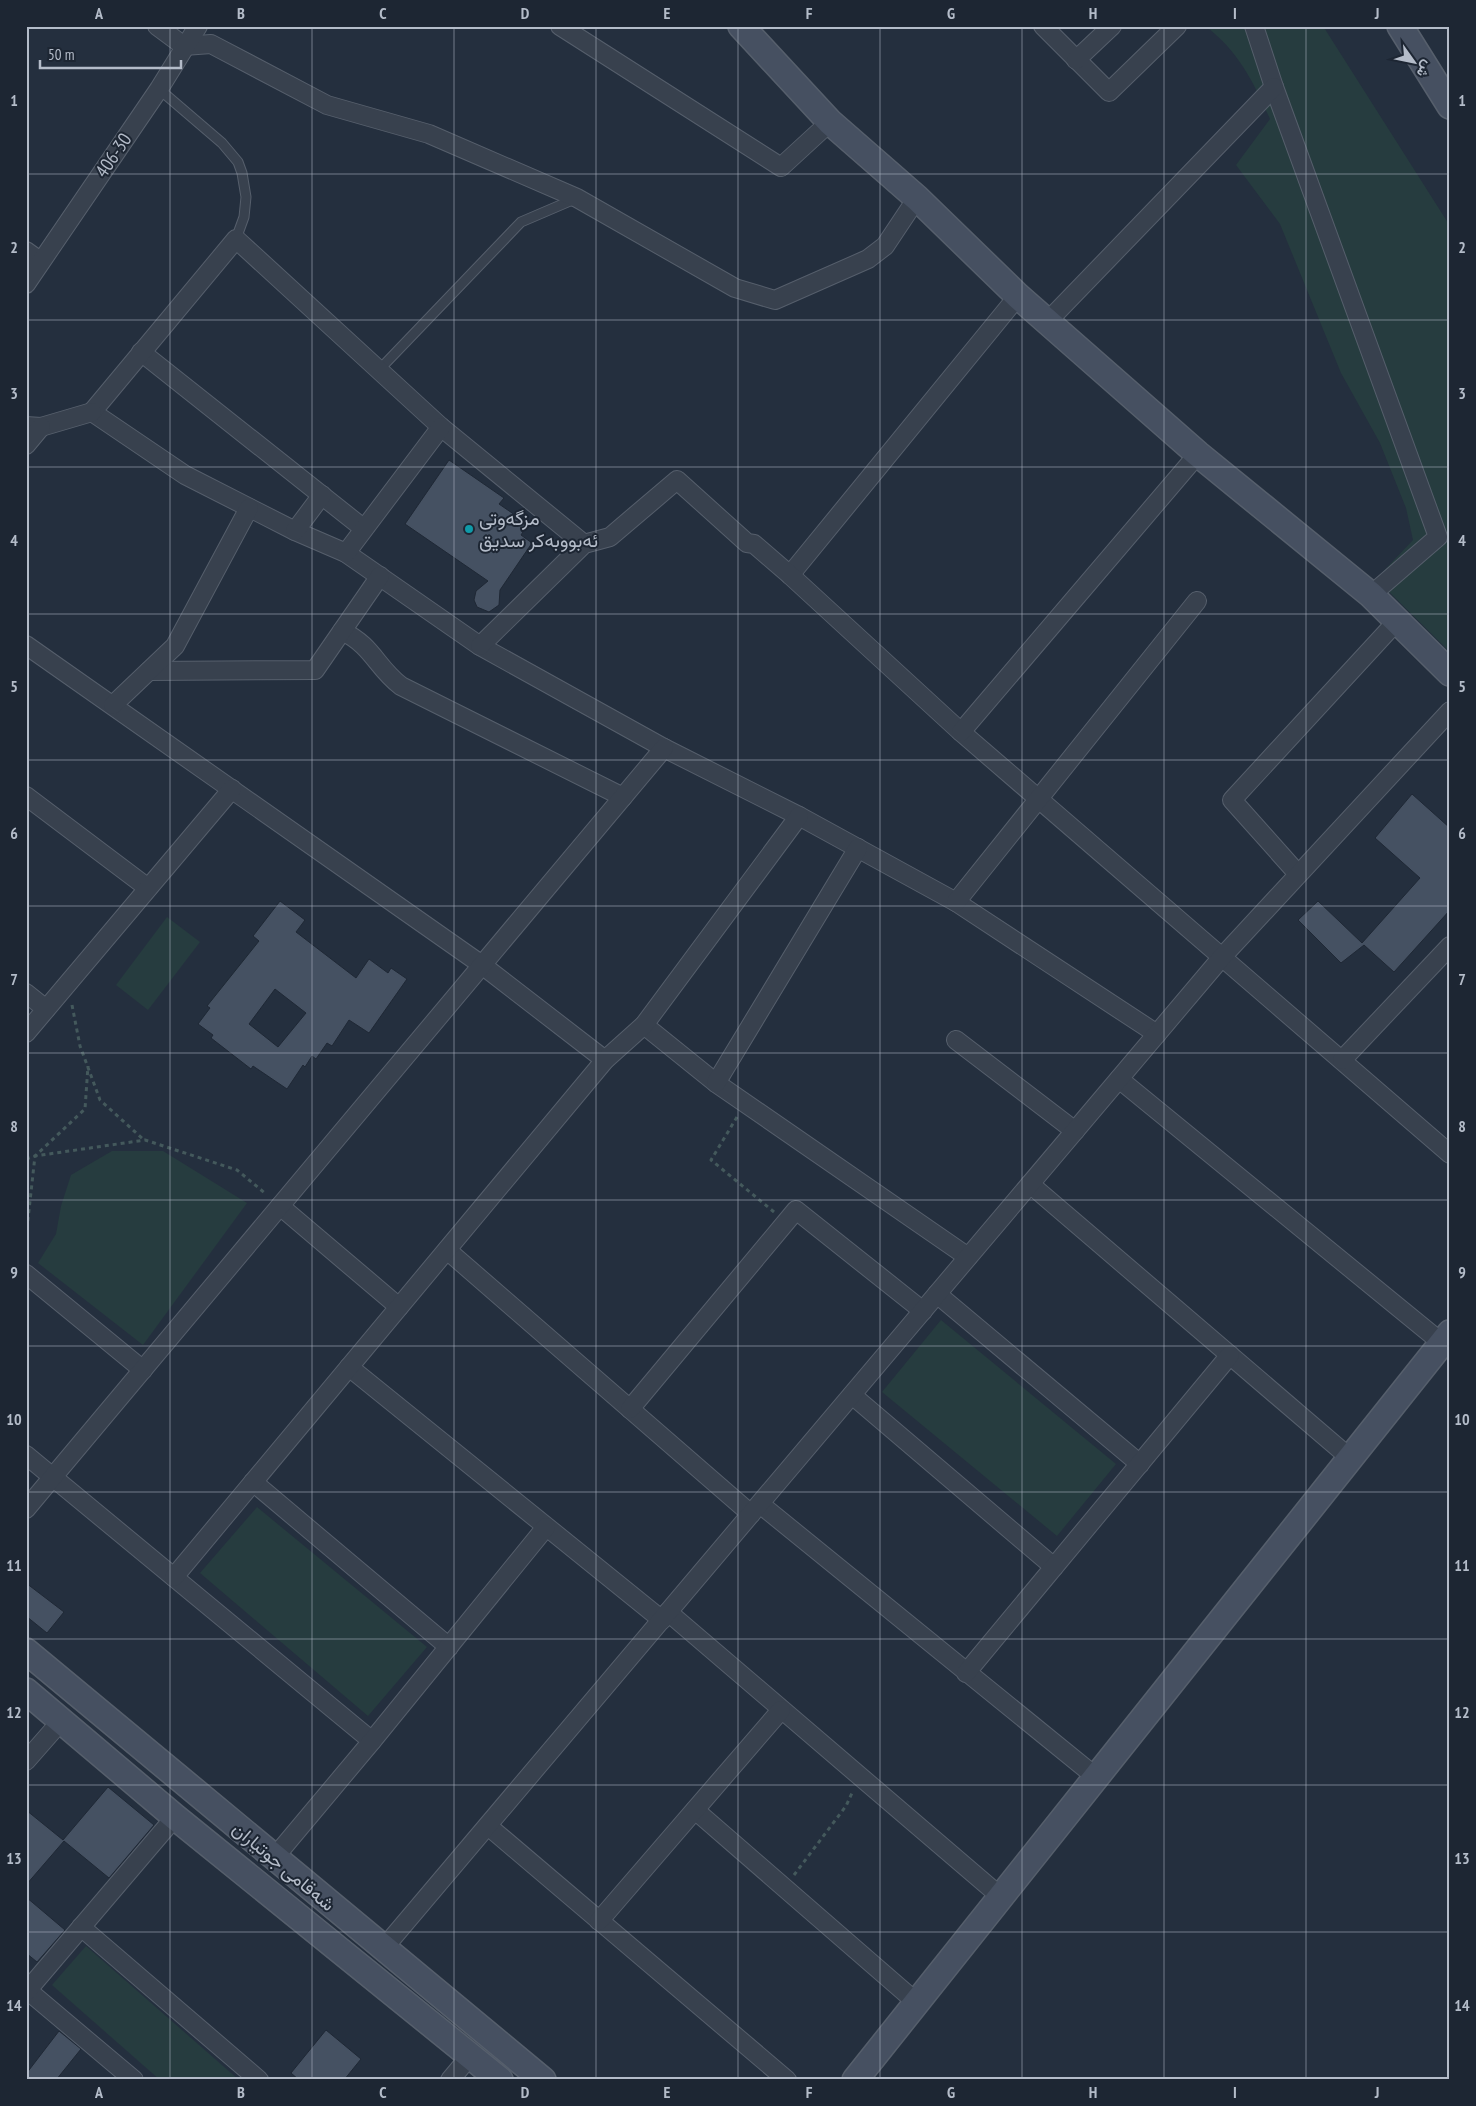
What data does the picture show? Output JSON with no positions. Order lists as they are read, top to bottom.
{
  "streets": {
    "main road": ["شەقامی جوتیاران"],
    "street": ["406-30"]
  },
  "places": ["مزگەوتی ئەبووبەکر سدیق"],
  "scale_bar": "50 m",
  "north": "bottom right",
  "grid": {
    "columns": [
      "A",
      "B",
      "C",
      "D",
      "E",
      "F",
      "G",
      "H",
      "I",
      "J"
    ],
    "rows": [
      "1",
      "2",
      "3",
      "4",
      "5",
      "6",
      "7",
      "8",
      "9",
      "10",
      "11",
      "12",
      "13",
      "14"
    ]
  }
}
